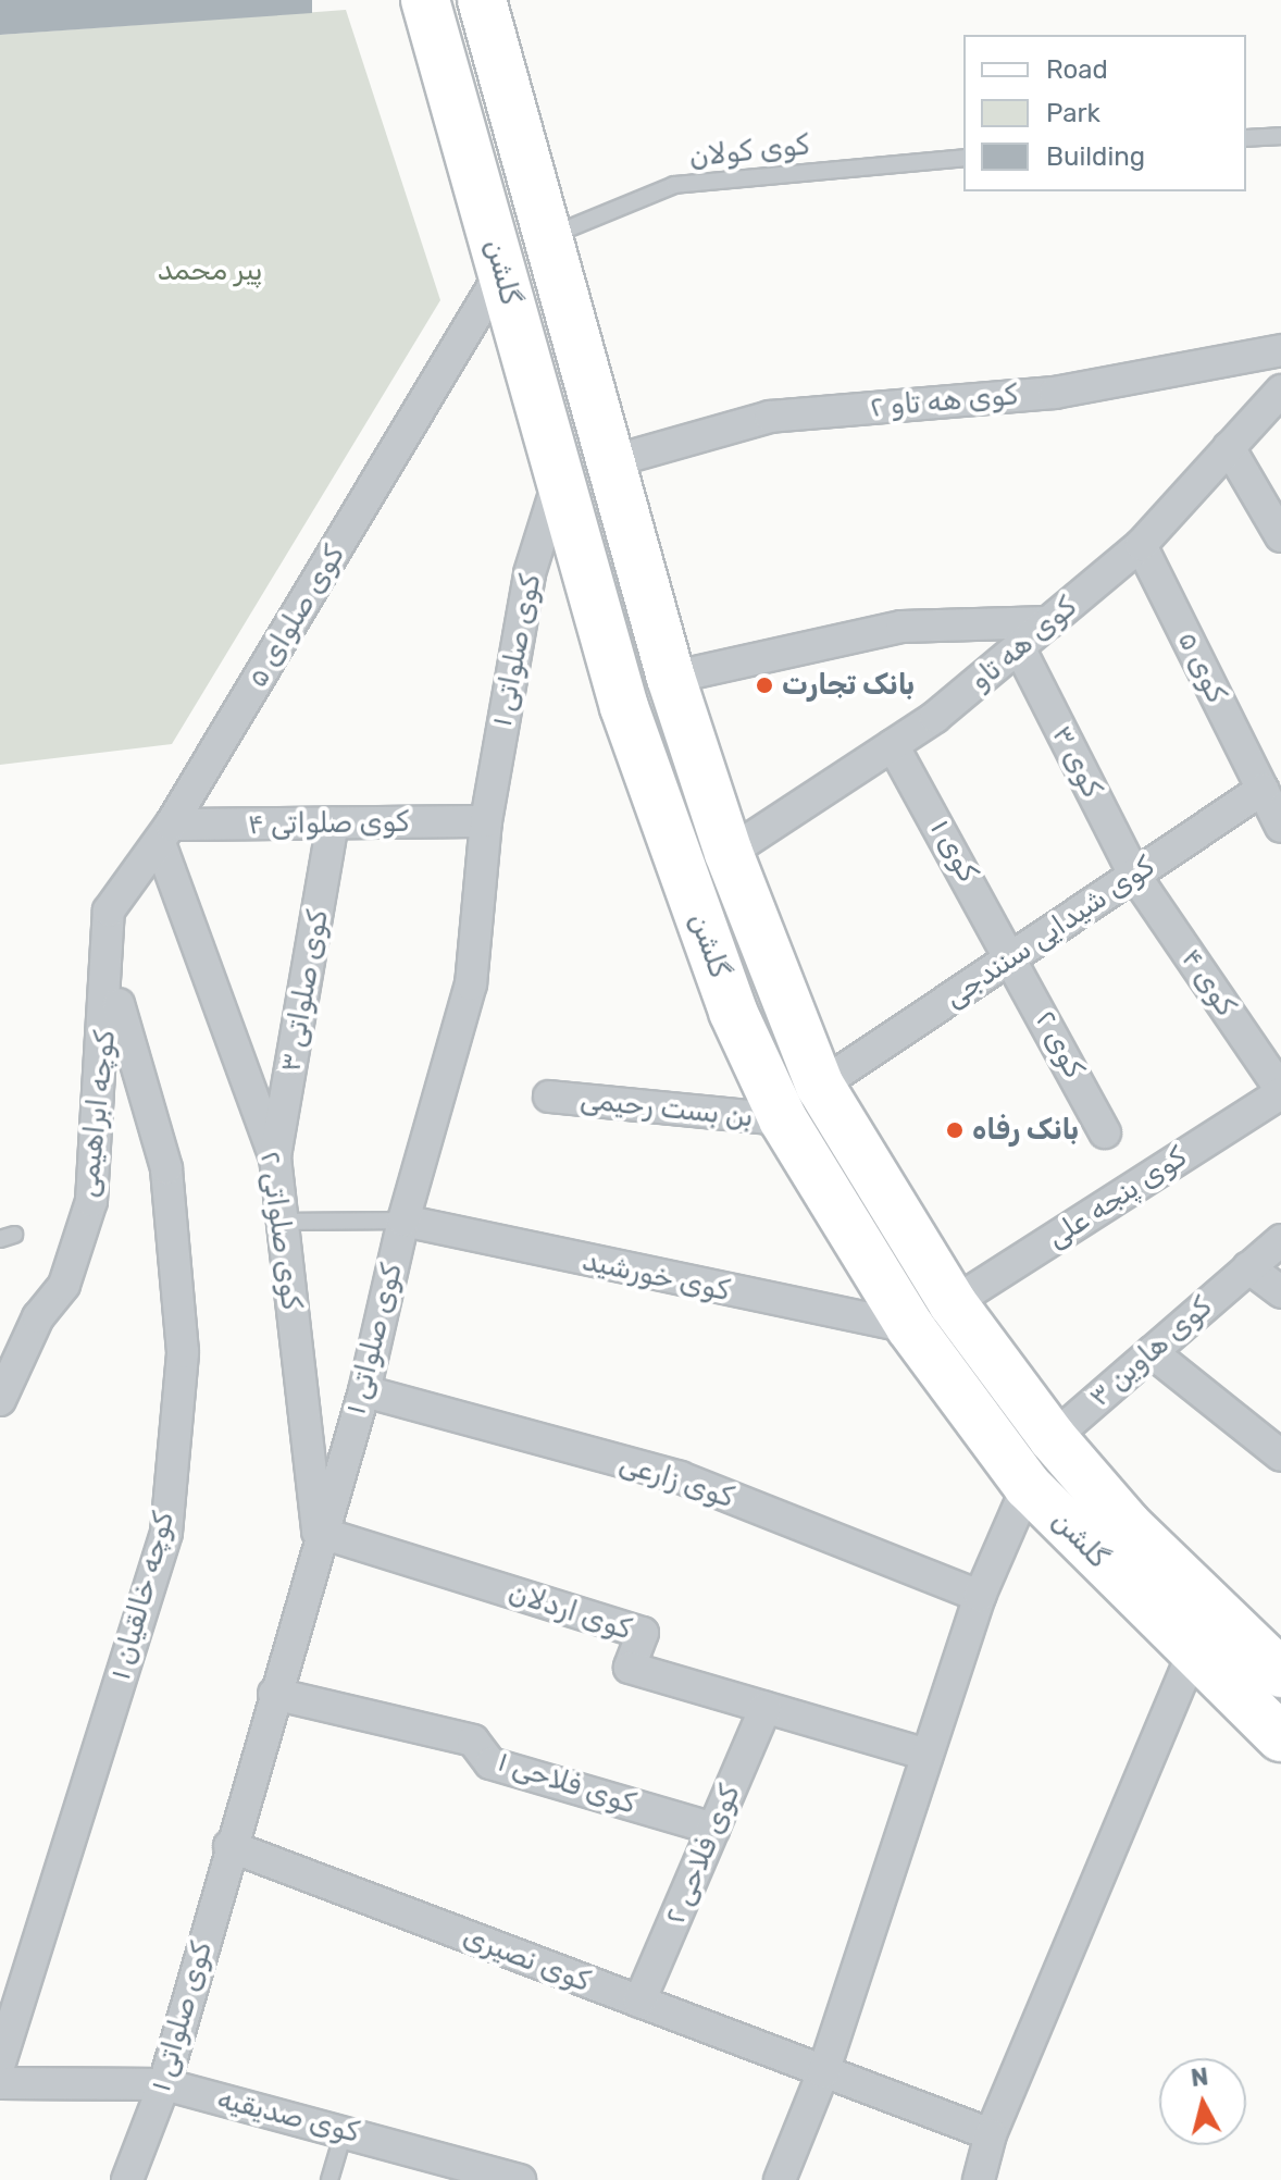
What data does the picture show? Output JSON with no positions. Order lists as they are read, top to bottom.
{
  "streets": {
    "main road": ["گلشن"],
    "street": [
      "کوی هه تاو ۲",
      "کوی صلوای ۵",
      "کوی هه تاو",
      "کوی صلواتی ۱",
      "کوی ۵",
      "کوی ۳",
      "کوی صلواتی ۴",
      "کوی ۱",
      "کوی شیدایی سنندجی",
      "کوی ۴",
      "کوی صلواتی ۳",
      "کوی ۲",
      "بن بست رحیمی",
      "کوچه ابراهیمی",
      "کوی پنجه علی",
      "کوی صلواتی ۲",
      "کوی خورشید",
      "کوی هاوین ۳",
      "کوی زارعی",
      "کوچه خالقیان ۱",
      "کوی اردلان",
      "کوی فلاحی ۱",
      "کوی فلاحی ۲",
      "کوی نصیری",
      "کوی صدیقیه"
    ],
    "lane": ["کوی کولان"]
  },
  "crossings": [
    ["کوی کولان", "گلشن"],
    ["گلشن", "کوی هه تاو ۲"],
    ["گلشن", "کوی صلوای ۵"],
    ["گلشن", "کوی هه تاو"],
    ["گلشن", "کوی صلواتی ۱"],
    ["گلشن", "کوی شیدایی سنندجی"],
    ["گلشن", "بن بست رحیمی"],
    ["گلشن", "کوی پنجه علی"],
    ["گلشن", "کوی خورشید"],
    ["گلشن", "کوی هاوین ۳"],
    ["کوی صلوای ۵", "کوی صلواتی ۴"],
    ["کوی صلوای ۵", "کوچه ابراهیمی"],
    ["کوی صلوای ۵", "کوی صلواتی ۲"],
    ["کوی صلوای ۵", "کوچه خالقیان ۱"],
    ["کوی هه تاو", "کوی ۵"],
    ["کوی هه تاو", "کوی ۳"],
    ["کوی هه تاو", "کوی ۱"],
    ["کوی صلواتی ۱", "کوی صلواتی ۴"],
    ["کوی صلواتی ۱", "کوی صلواتی ۲"],
    ["کوی صلواتی ۱", "کوی خورشید"],
    ["کوی صلواتی ۱", "کوی زارعی"],
    ["کوی صلواتی ۱", "کوی اردلان"],
    ["کوی صلواتی ۱", "کوی فلاحی ۱"],
    ["کوی صلواتی ۱", "کوی نصیری"],
    ["کوی صلواتی ۱", "کوی صدیقیه"],
    ["کوی ۵", "کوی شیدایی سنندجی"],
    ["کوی ۳", "کوی شیدایی سنندجی"],
    ["کوی ۳", "کوی ۴"],
    ["کوی صلواتی ۴", "کوی صلواتی ۳"],
    ["کوی صلواتی ۴", "کوی صلواتی ۲"],
    ["کوی ۱", "کوی شیدایی سنندجی"],
    ["کوی ۱", "کوی ۲"],
    ["کوی شیدایی سنندجی", "کوی ۴"],
    ["کوی شیدایی سنندجی", "کوی ۲"],
    ["کوی ۴", "کوی پنجه علی"],
    ["کوی صلواتی ۳", "کوی صلواتی ۲"],
    ["کوچه ابراهیمی", "کوچه خالقیان ۱"],
    ["کوی صلواتی ۲", "کوی اردلان"],
    ["کوی اردلان", "کوی فلاحی ۲"],
    ["کوی فلاحی ۱", "کوی فلاحی ۲"],
    ["کوی فلاحی ۲", "کوی نصیری"]
  ],
  "parks": ["پیر محمد"],
  "places": ["بانک تجارت", "بانک رفاه"],
  "legend": ["Road", "Park", "Building"],
  "north": "top"
}
